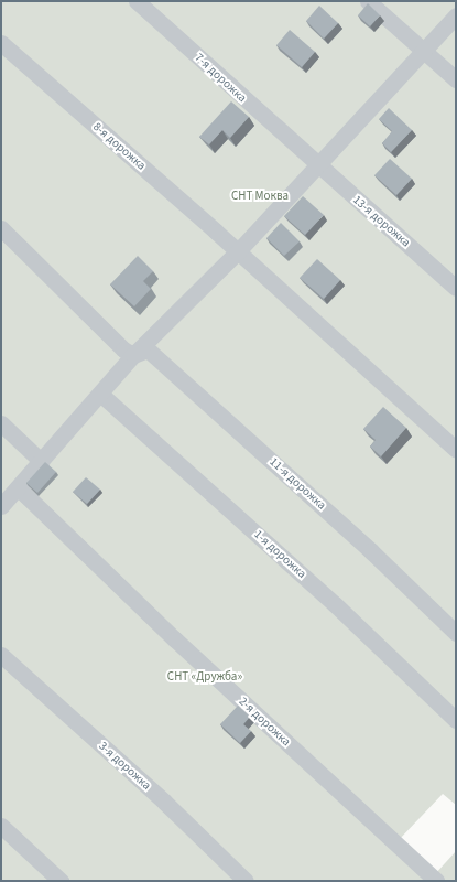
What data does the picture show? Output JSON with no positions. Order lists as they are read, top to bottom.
{
  "streets": {
    "street": [
      "7-я дорожка",
      "8-я дорожка",
      "13-я дорожка",
      "11-я дорожка",
      "1-я дорожка",
      "2-я дорожка",
      "3-я дорожка"
    ]
  },
  "crossings": [
    ["7-я дорожка", "13-я дорожка"]
  ],
  "parks": ["СНТ Моква", "СНТ «Дружба»"]
}
